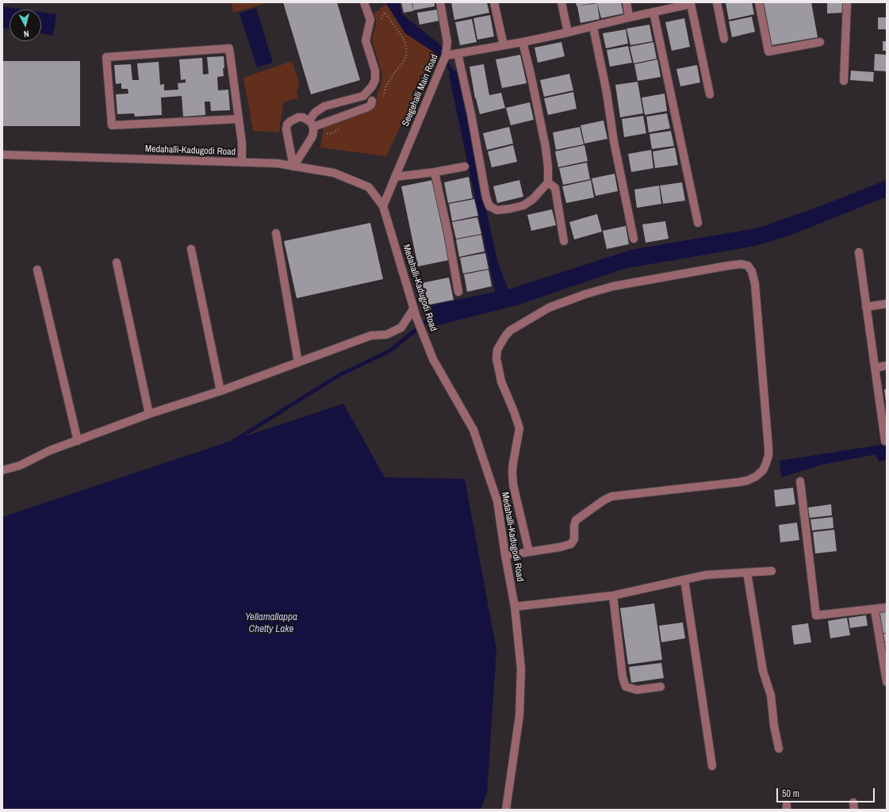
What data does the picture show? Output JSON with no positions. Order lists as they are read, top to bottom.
{
  "streets": {
    "street": ["Seegehalli Main Road", "Medahalli-Kadugodi Road"]
  },
  "crossings": [
    ["Seegehalli Main Road", "Medahalli-Kadugodi Road"]
  ],
  "water": ["Yellamallappa Chetty Lake"],
  "scale_bar": "50 m",
  "north": "bottom"
}
